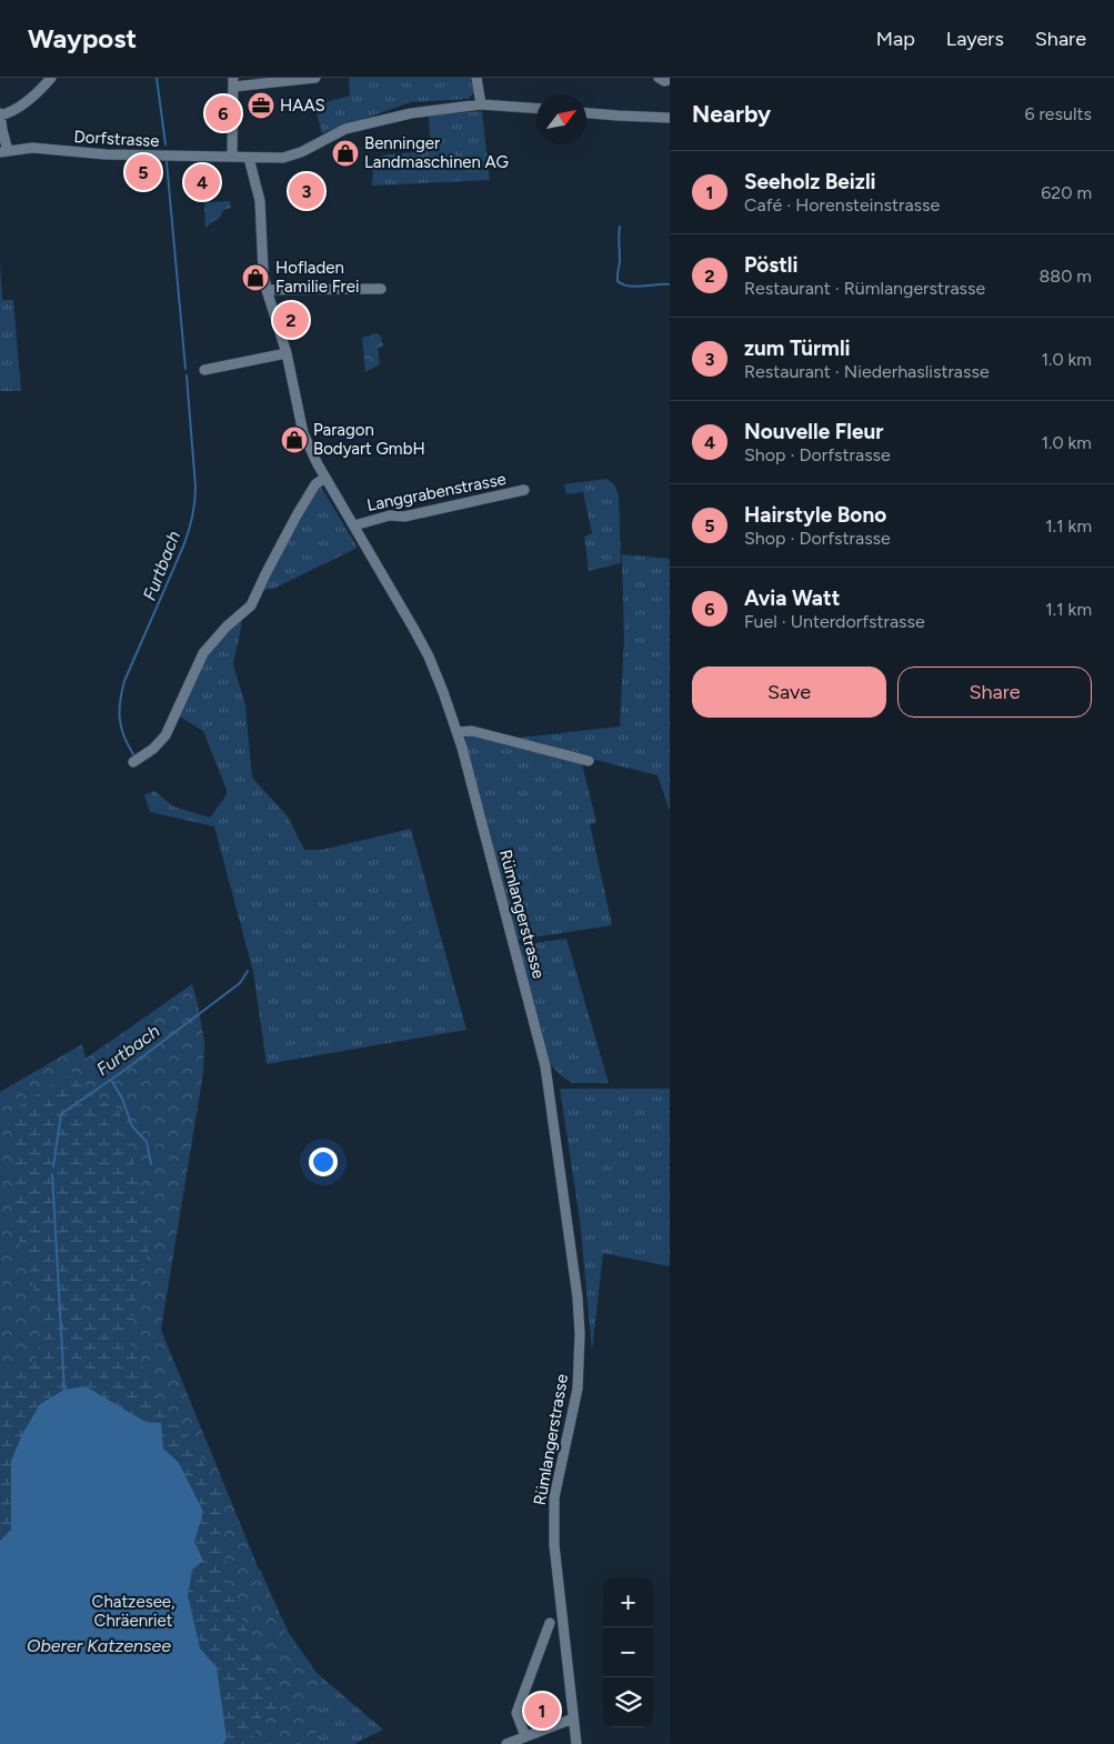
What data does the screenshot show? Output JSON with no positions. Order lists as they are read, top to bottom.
{
  "streets": {
    "street": ["Dorfstrasse", "Langgrabenstrasse", "Rümlangerstrasse"]
  },
  "crossings": [
    ["Dorfstrasse", "Rümlangerstrasse"],
    ["Langgrabenstrasse", "Rümlangerstrasse"]
  ],
  "water": ["Furtbach", "Oberer Katzensee"],
  "parks": ["Chatzesee, Chräenriet"],
  "places": {
    "office": ["HAAS"],
    "shop": ["Benninger Landmaschinen AG", "Hofladen Familie Frei", "Paragon Bodyart GmbH"]
  },
  "north": "top right",
  "page": {
    "header": "Waypost",
    "nav": ["Map", "Layers", "Share"],
    "heading": ["Nearby", "6 results"],
    "pins": [
      "6",
      "5",
      "4",
      "3",
      "2",
      "1"
    ],
    "list": [
      {
        "mark": "1",
        "name": "Seeholz Beizli",
        "note": "Café · Horensteinstrasse",
        "value": "620 m"
      },
      {
        "mark": "2",
        "name": "Pöstli",
        "note": "Restaurant · Rümlangerstrasse",
        "value": "880 m"
      },
      {
        "mark": "3",
        "name": "zum Türmli",
        "note": "Restaurant · Niederhaslistrasse",
        "value": "1.0 km"
      },
      {
        "mark": "4",
        "name": "Nouvelle Fleur",
        "note": "Shop · Dorfstrasse",
        "value": "1.0 km"
      },
      {
        "mark": "5",
        "name": "Hairstyle Bono",
        "note": "Shop · Dorfstrasse",
        "value": "1.1 km"
      },
      {
        "mark": "6",
        "name": "Avia Watt",
        "note": "Fuel · Unterdorfstrasse",
        "value": "1.1 km"
      }
    ],
    "buttons": ["Save", "Share"],
    "map_buttons": ["+", "−"]
  }
}
